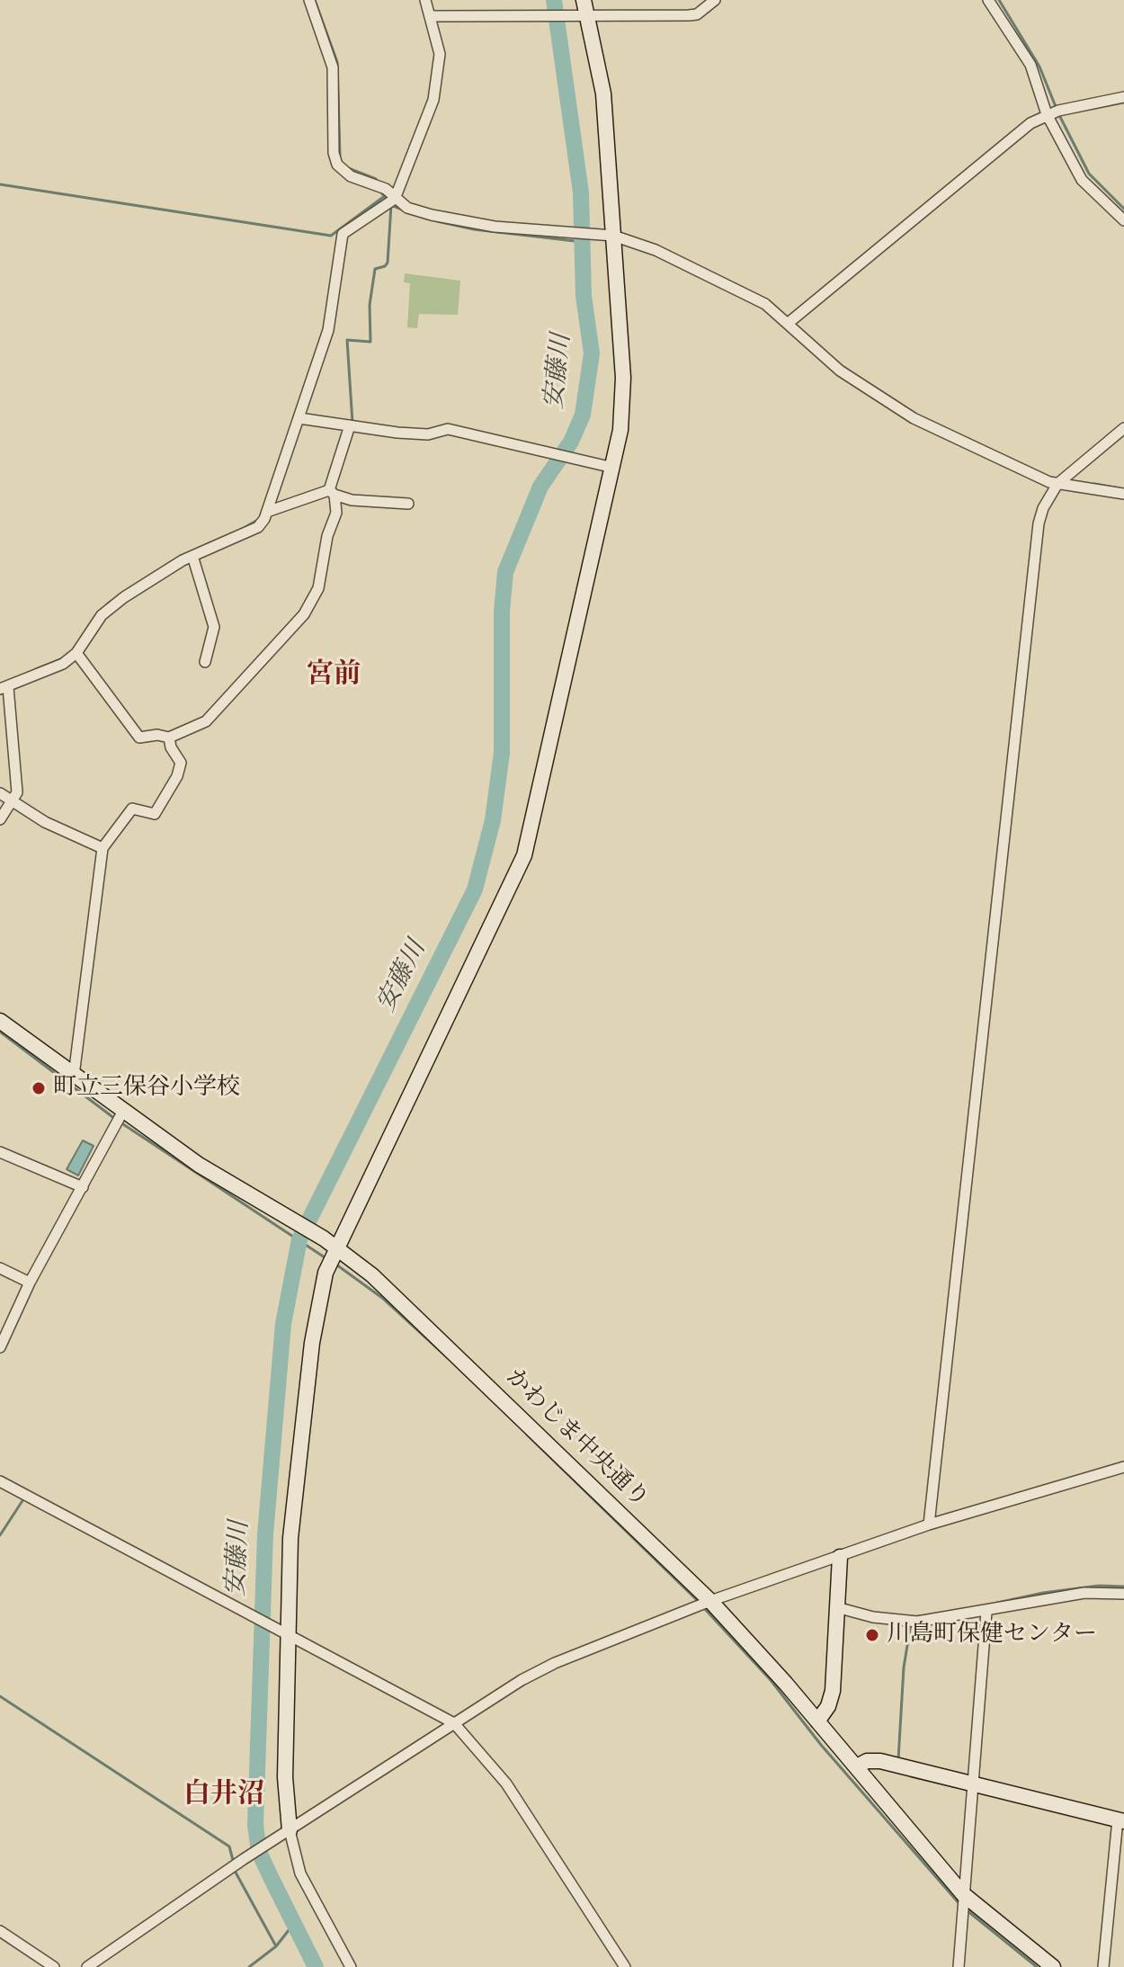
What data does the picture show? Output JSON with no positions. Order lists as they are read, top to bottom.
{
  "streets": {
    "street": ["かわじま中央通り"]
  },
  "districts": ["宮前", "白井沼"],
  "water": ["安藤川"],
  "places": ["町立三保谷小学校", "川島町保健センター"]
}
